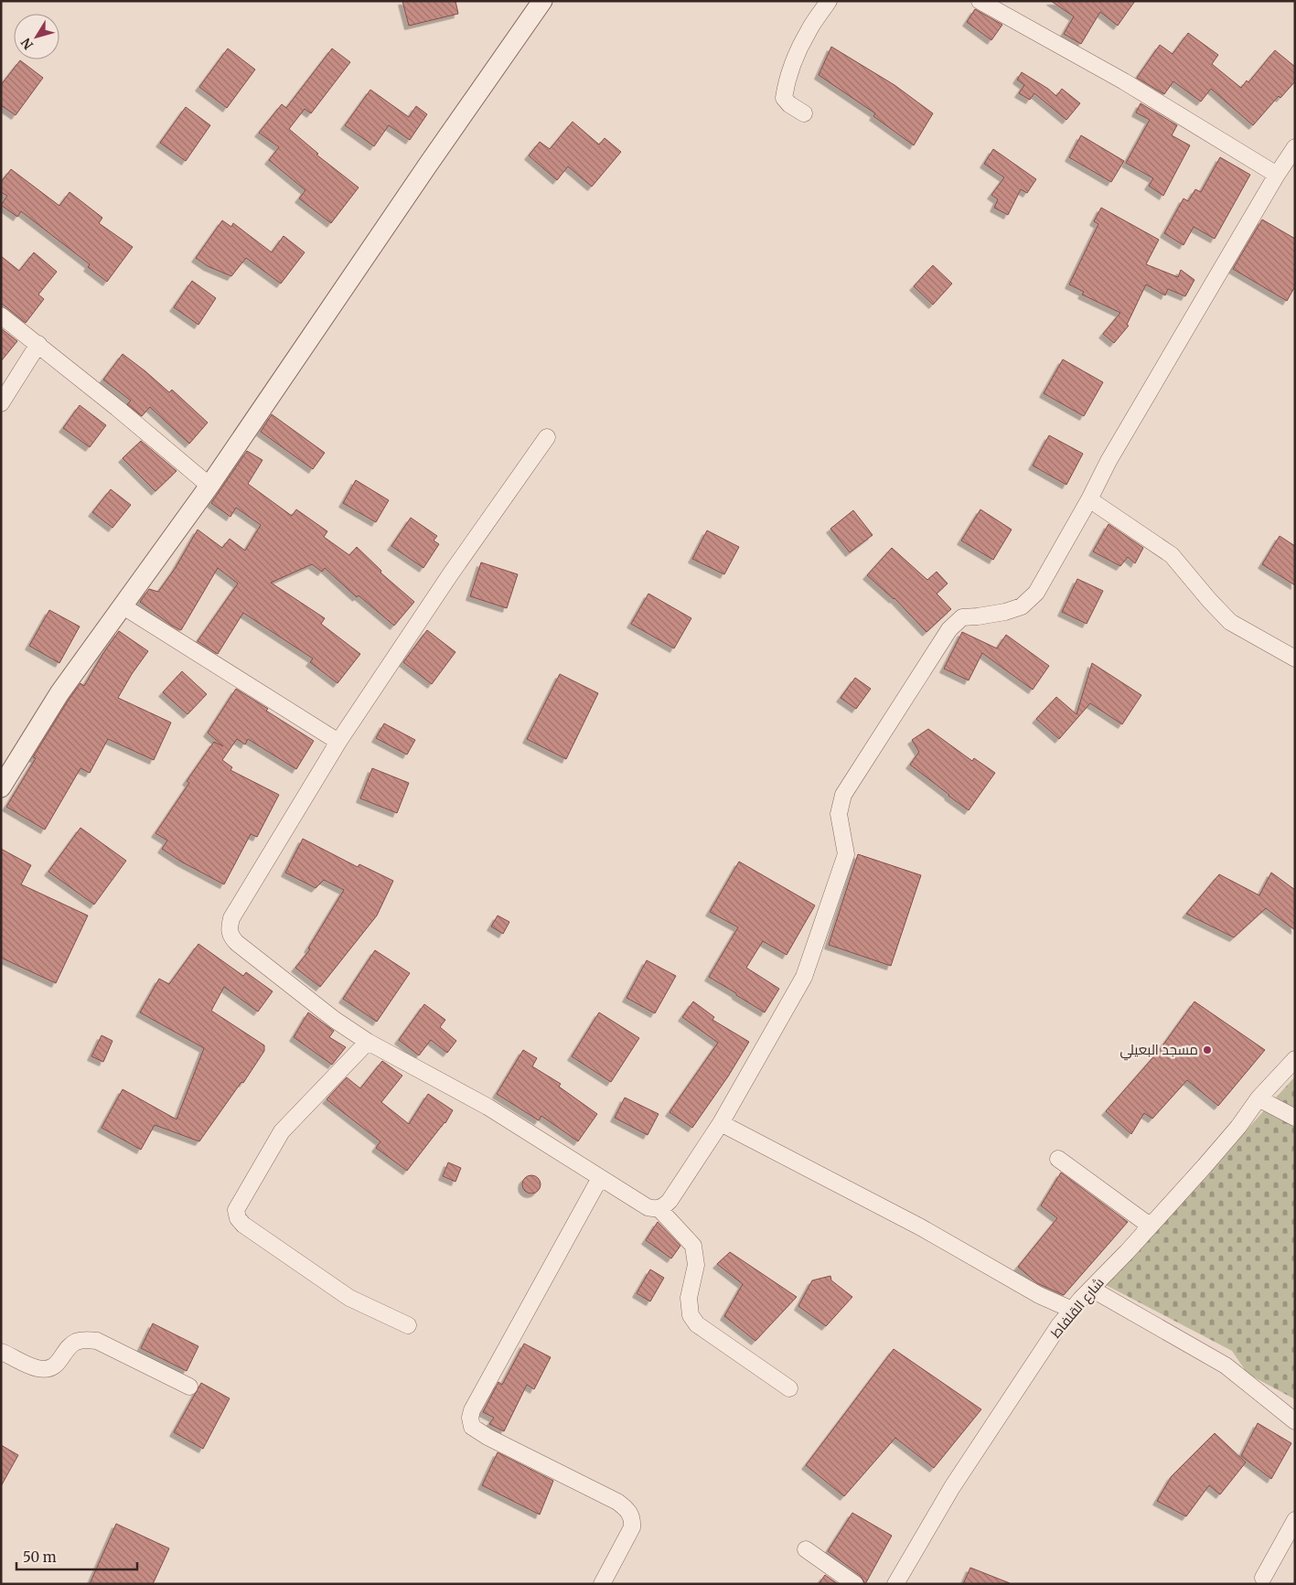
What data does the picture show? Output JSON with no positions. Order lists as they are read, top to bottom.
{
  "streets": {
    "street": ["شارع القلفاط"]
  },
  "places": ["مسجد البعيلي"],
  "scale_bar": "50 m",
  "north": "bottom left"
}
